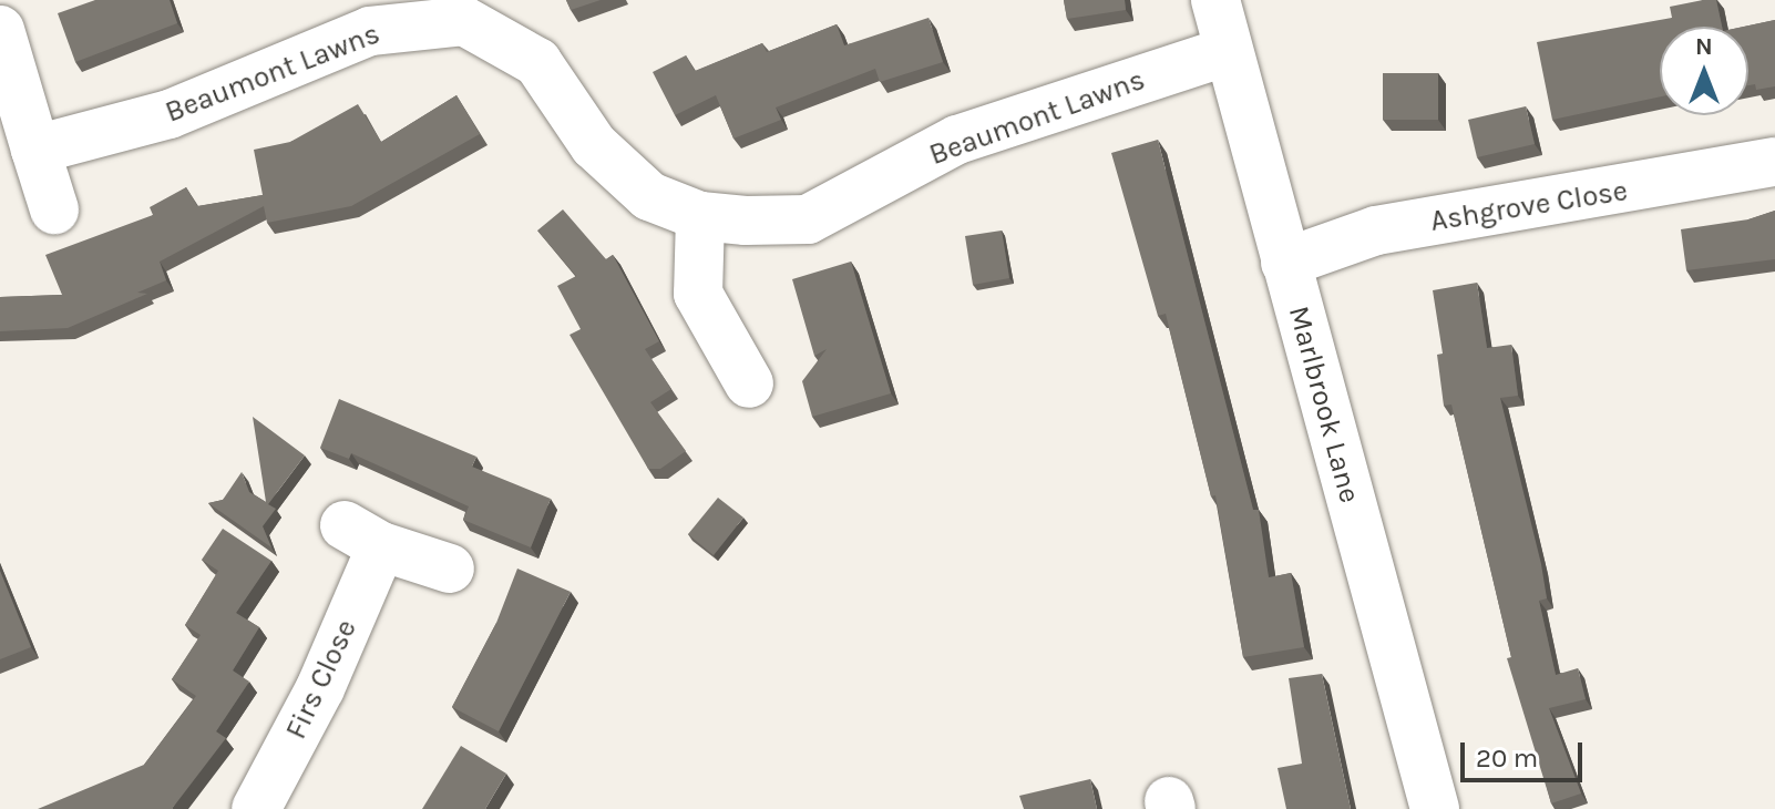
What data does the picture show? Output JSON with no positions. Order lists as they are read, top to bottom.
{
  "streets": {
    "street": [
      "Beaumont Lawns",
      "Ashgrove Close",
      "Marlbrook Lane",
      "Firs Close"
    ]
  },
  "crossings": [
    ["Beaumont Lawns", "Marlbrook Lane"],
    ["Ashgrove Close", "Marlbrook Lane"]
  ],
  "scale_bar": "20 m",
  "north": "top"
}
